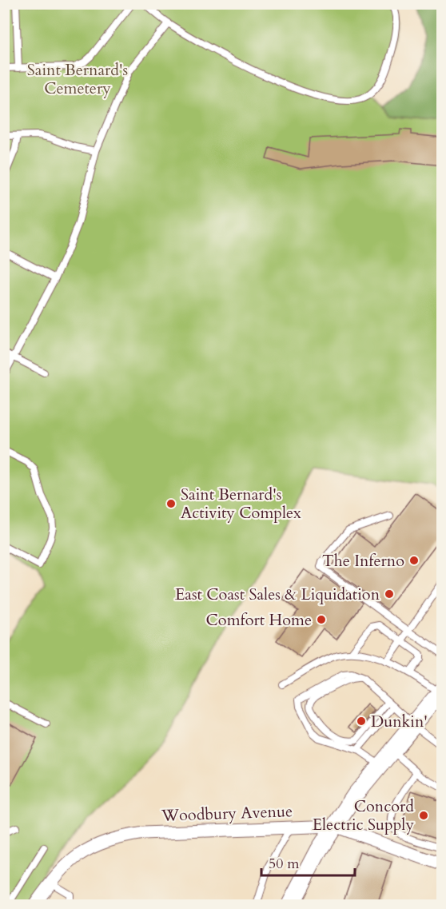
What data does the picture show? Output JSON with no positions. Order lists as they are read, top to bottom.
{
  "streets": {
    "street": ["Woodbury Avenue"]
  },
  "parks": ["Saint Bernard's Cemetery"],
  "places": [
    "Saint Bernard's Activity Complex",
    "The Inferno",
    "East Coast Sales & Liquidation",
    "Comfort Home",
    "Dunkin'",
    "Concord Electric Supply"
  ],
  "scale_bar": "50 m"
}
